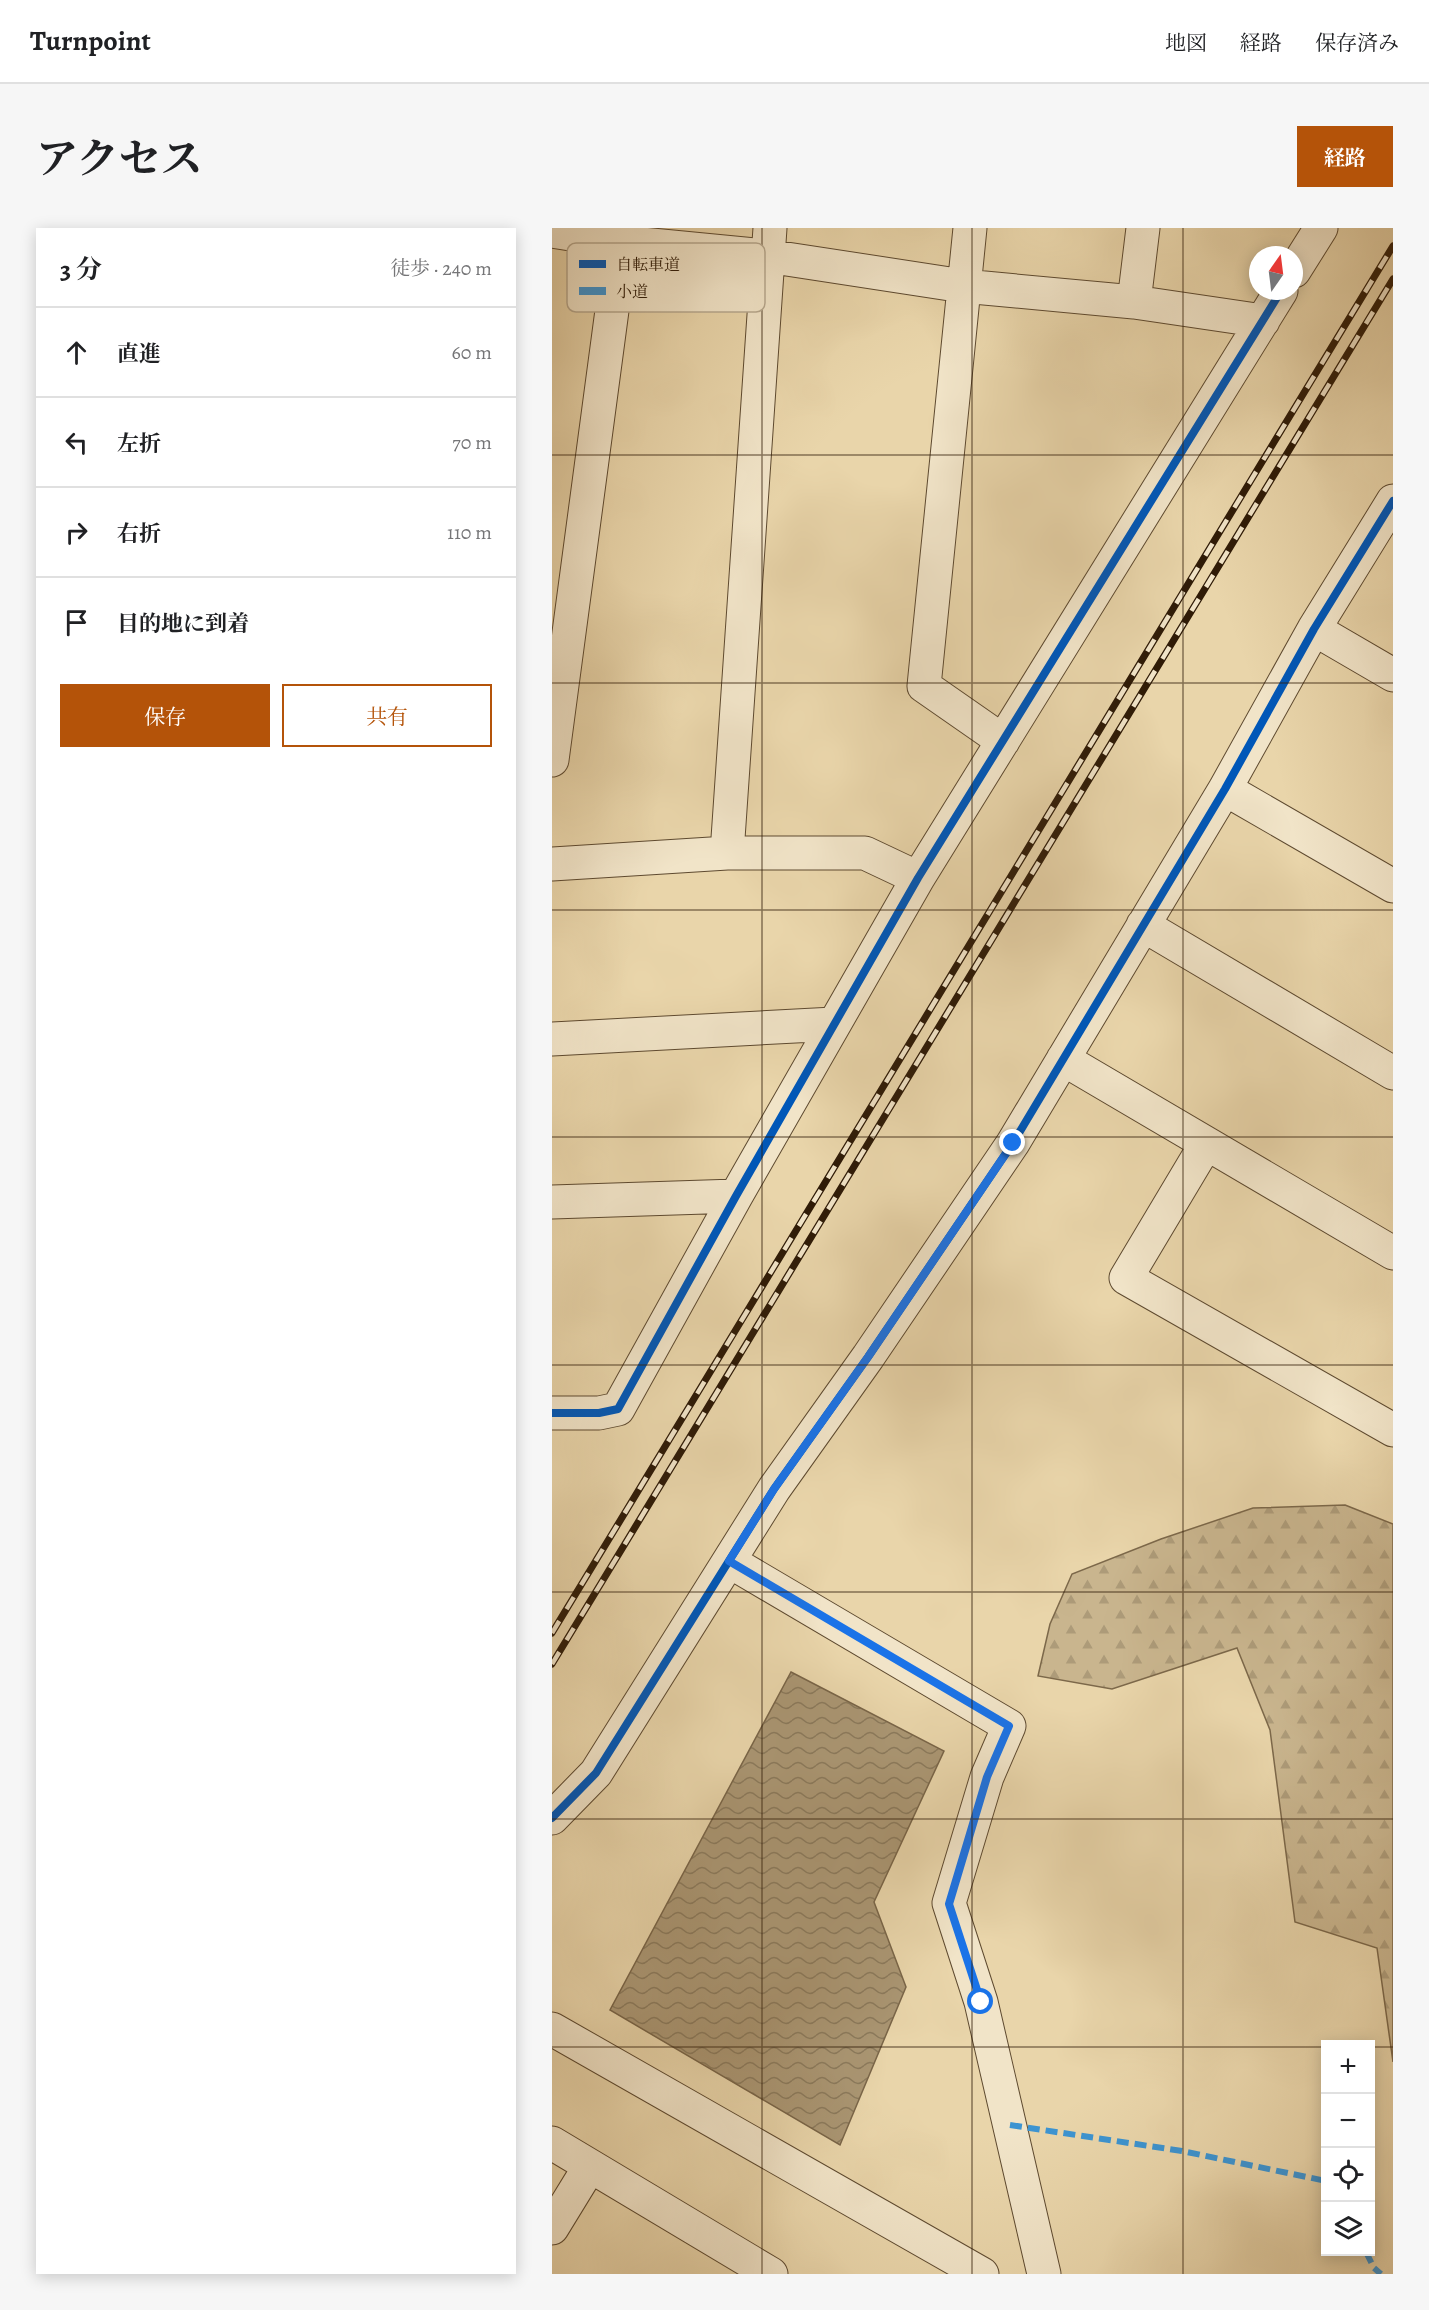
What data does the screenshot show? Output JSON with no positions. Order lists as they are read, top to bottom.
{
  "legend": ["自転車道", "小道"],
  "north": "top",
  "page": {
    "header": "Turnpoint",
    "nav": ["地図", "経路", "保存済み"],
    "title": "アクセス",
    "buttons": [
      "経路",
      ["保存", "共有"]
    ],
    "heading": ["3 分", "徒歩 · 240 m"],
    "list": [
      ["直進", "60 m"],
      ["左折", "70 m"],
      ["右折", "110 m"],
      "目的地に到着"
    ],
    "map_buttons": ["+", "−"]
  }
}
